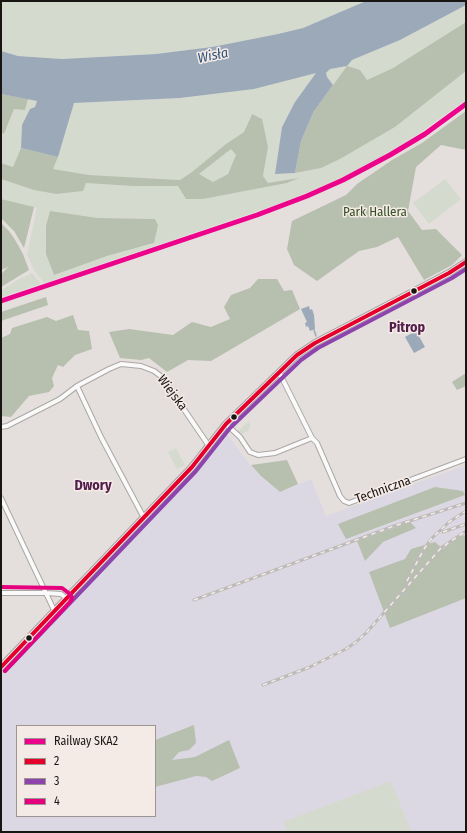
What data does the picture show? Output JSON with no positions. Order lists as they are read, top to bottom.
{
  "streets": {
    "street": ["Wiejska", "Techniczna"]
  },
  "districts": ["Pitrop", "Dwory"],
  "water": ["Wisła"],
  "parks": ["Park Hallera"],
  "lines": [
    "rail line SKA2",
    "transit line 2",
    "transit line 3",
    "transit line 4"
  ],
  "legend": [
    "Railway SKA2",
    "2",
    "3",
    "4"
  ]
}
